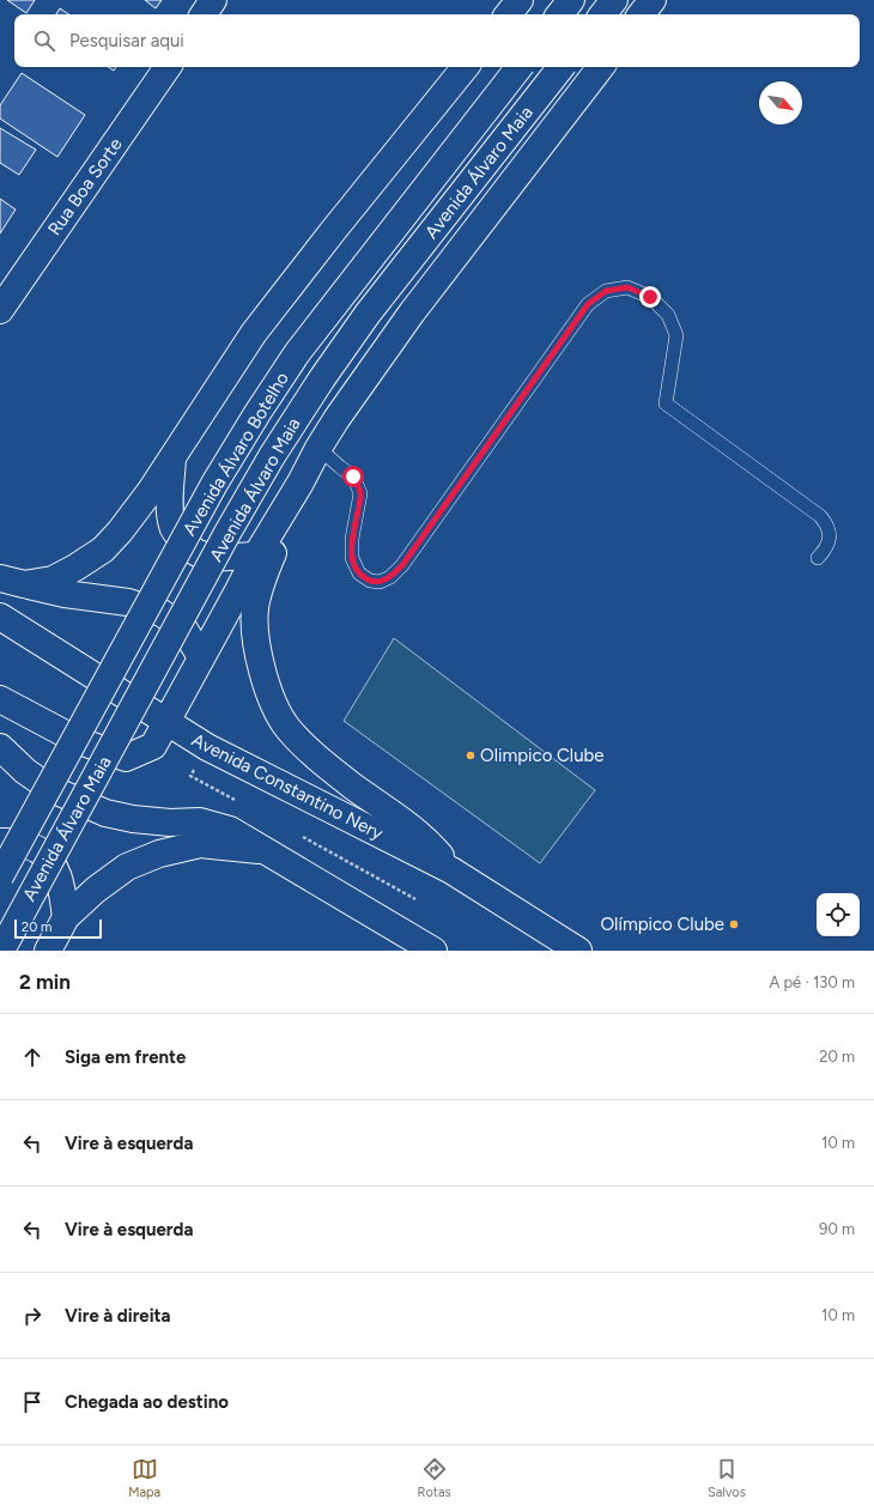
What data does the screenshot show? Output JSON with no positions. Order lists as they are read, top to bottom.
{
  "streets": {
    "main road": [
      "Avenida Álvaro Maia",
      "Rua Boa Sorte",
      "Avenida Álvaro Botelho",
      "Avenida Constantino Nery"
    ]
  },
  "places": ["Olimpico Clube", "Olímpico Clube"],
  "scale_bar": "20 m",
  "north": "bottom right",
  "page": {
    "search": "Pesquisar aqui",
    "scale": "20 m",
    "heading": ["2 min", "A pé · 130 m"],
    "list": [
      ["Siga em frente", "20 m"],
      ["Vire à esquerda", "10 m"],
      ["Vire à esquerda", "90 m"],
      ["Vire à direita", "10 m"],
      "Chegada ao destino"
    ],
    "nav": ["Mapa", "Rotas", "Salvos"]
  }
}
